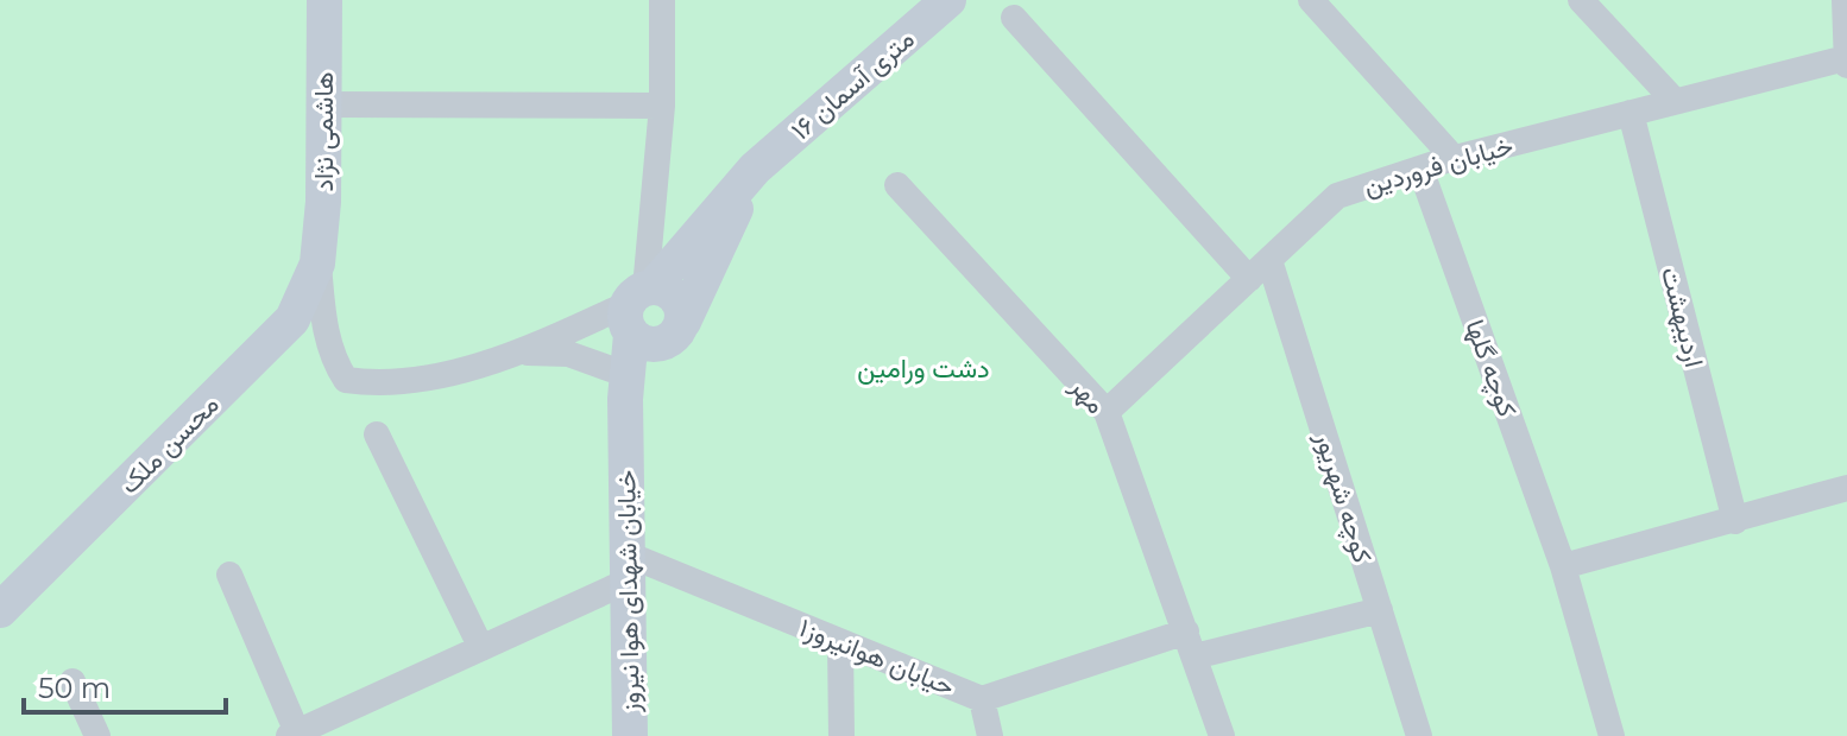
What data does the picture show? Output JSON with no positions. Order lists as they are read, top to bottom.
{
  "streets": {
    "main road": [
      "۱۶ متری آسمان",
      "هاشمی نژاد",
      "محسن ملک",
      "خیابان شهدای هوا نیروز"
    ],
    "street": [
      "خیابان فروردین",
      "اردیبهشت",
      "کوچه گلها",
      "مهر",
      "کوچه شهریور",
      "حیابان هوانیروز۱"
    ]
  },
  "crossings": [
    ["۱۶ متری آسمان", "خیابان شهدای هوا نیروز"],
    ["هاشمی نژاد", "محسن ملک"],
    ["خیابان فروردین", "اردیبهشت"],
    ["خیابان فروردین", "کوچه گلها"],
    ["خیابان فروردین", "مهر"],
    ["خیابان فروردین", "کوچه شهریور"],
    ["مهر", "حیابان هوانیروز۱"],
    ["کوچه شهریور", "حیابان هوانیروز۱"],
    ["خیابان شهدای هوا نیروز", "حیابان هوانیروز۱"]
  ],
  "parks": ["دشت ورامین"],
  "scale_bar": "50 m"
}
